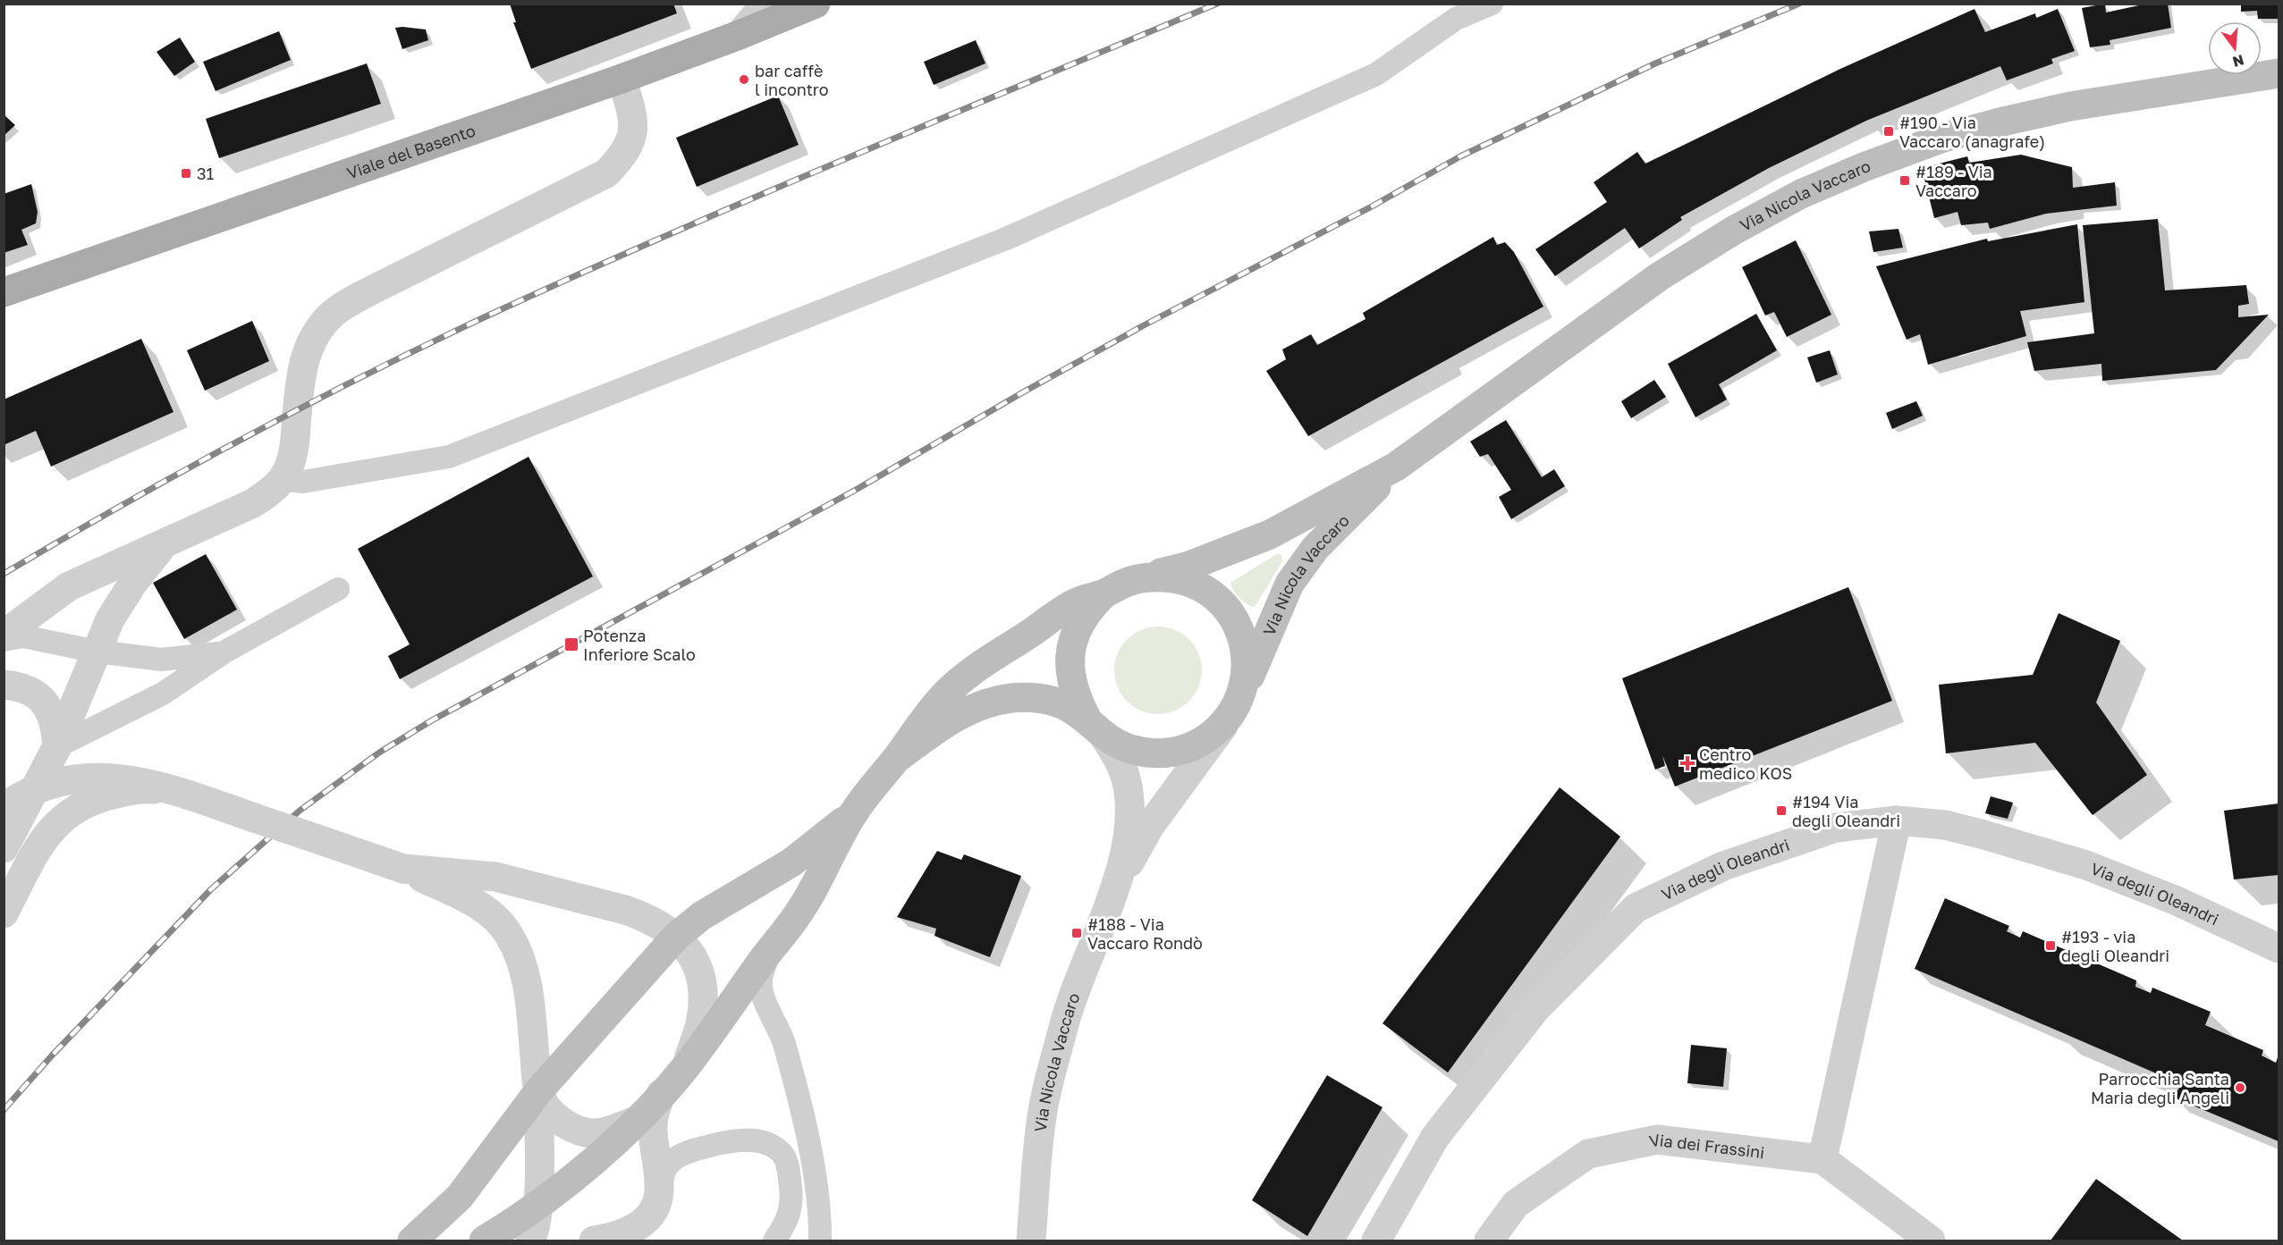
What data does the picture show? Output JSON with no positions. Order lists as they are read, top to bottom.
{
  "streets": {
    "main road": ["Viale del Basento", "Via Nicola Vaccaro"],
    "street": ["Via degli Oleandri", "Via dei Frassini"]
  },
  "places": {
    "other": ["bar caffè l incontro", "Parrocchia Santa Maria degli Angeli"],
    "transit": [
      "#190 - Via Vaccaro (anagrafe)",
      "31",
      "#189 - Via Vaccaro",
      "Potenza Inferiore Scalo",
      "#194 Via degli Oleandri",
      "#188 - Via Vaccaro Rondò",
      "#193 - via degli Oleandri"
    ],
    "health": ["Centro medico KOS"]
  },
  "north": "bottom"
}
